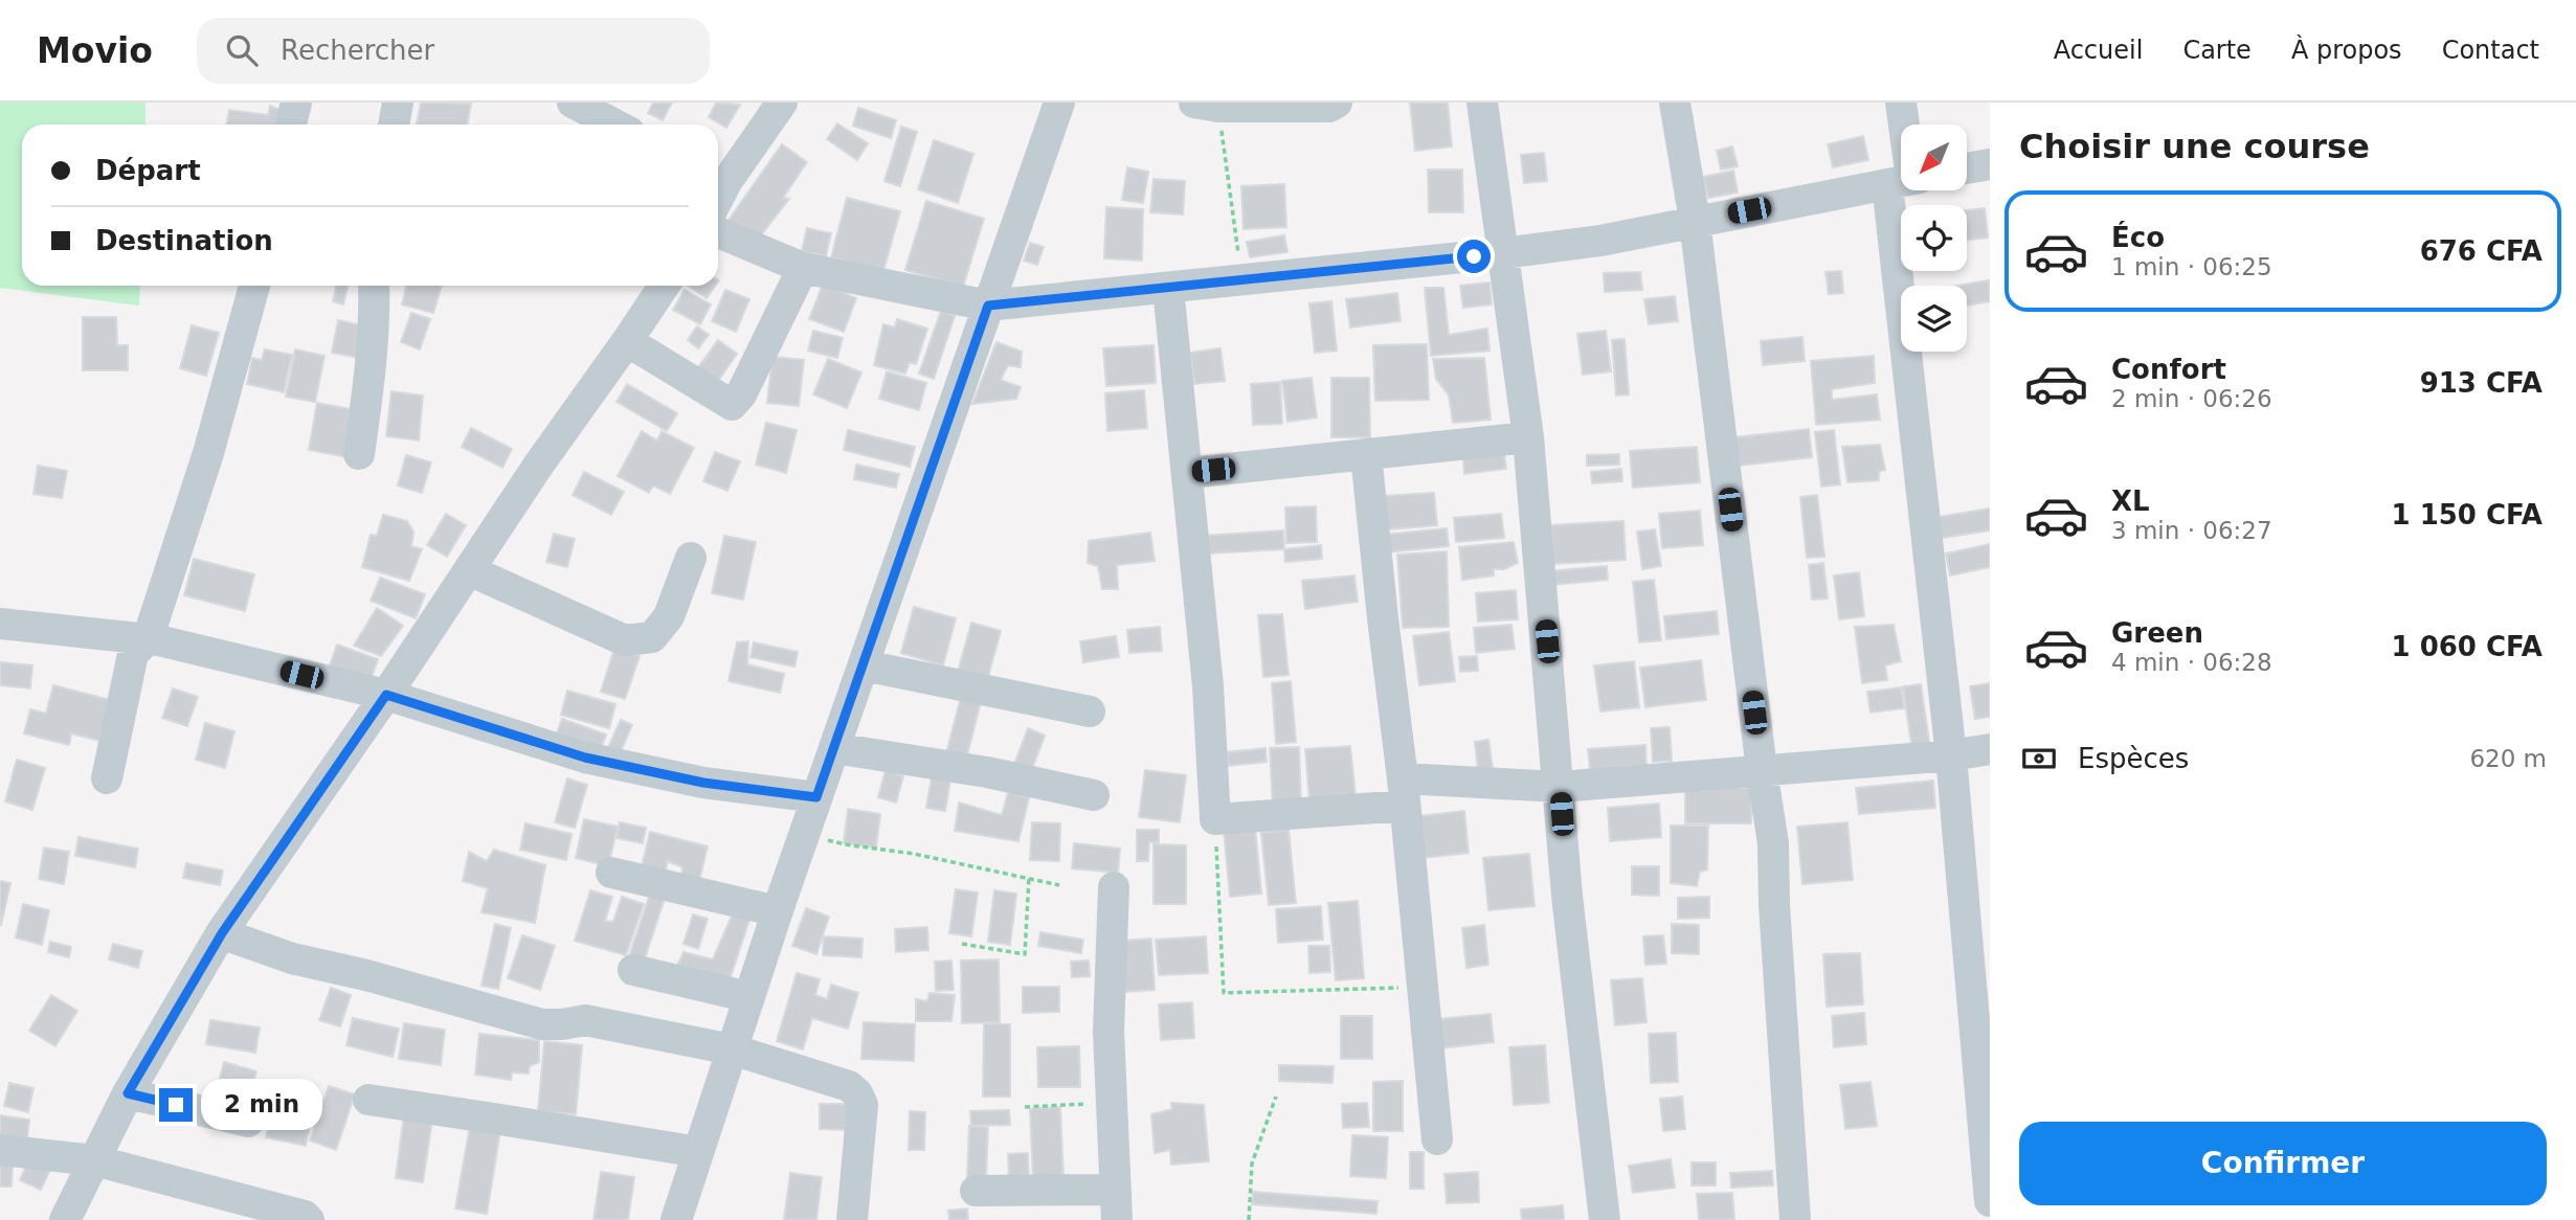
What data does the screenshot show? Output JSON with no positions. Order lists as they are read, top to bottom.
{
  "north": "bottom left",
  "page": {
    "header": "Movio",
    "search": "Rechercher",
    "nav": [
      "Accueil",
      "Carte",
      "À propos",
      "Contact"
    ],
    "heading": "Choisir une course",
    "banner": ["Départ", "Destination"],
    "list": [
      {
        "name": "Éco",
        "note": "1 min · 06:25",
        "value": "676 CFA"
      },
      {
        "name": "Confort",
        "note": "2 min · 06:26",
        "value": "913 CFA"
      },
      {
        "name": "XL",
        "note": "3 min · 06:27",
        "value": "1 150 CFA"
      },
      {
        "name": "Green",
        "note": "4 min · 06:28",
        "value": "1 060 CFA"
      }
    ],
    "pay": ["Espèces", "620 m"],
    "bubble": "2 min",
    "buttons": "Confirmer"
  }
}
